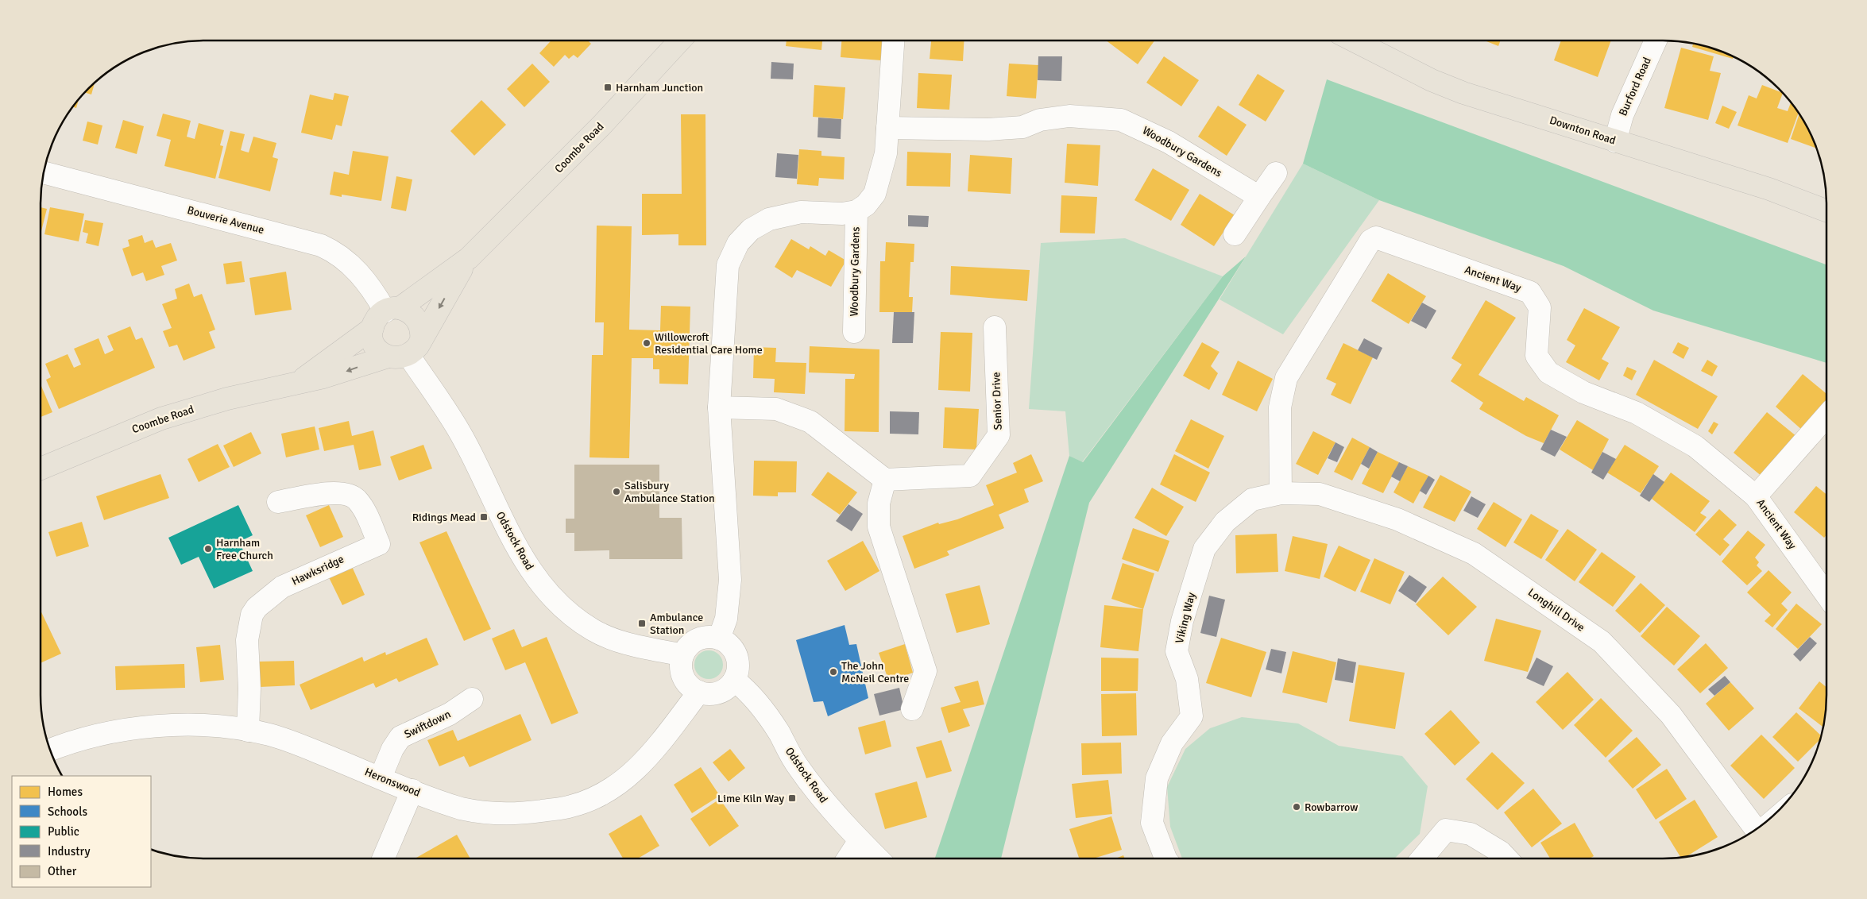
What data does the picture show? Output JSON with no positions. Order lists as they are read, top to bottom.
{
  "streets": {
    "highway": ["Downton Road", "Coombe Road"],
    "street": [
      "Burford Road",
      "Woodbury Gardens",
      "Bouverie Avenue",
      "Ancient Way",
      "Senior Drive",
      "Odstock Road",
      "Hawksridge",
      "Longhill Drive",
      "Viking Way",
      "Swiftdown",
      "Heronswood"
    ]
  },
  "crossings": [
    ["Burford Road", "Downton Road"],
    ["Coombe Road", "Bouverie Avenue"],
    ["Coombe Road", "Odstock Road"],
    ["Ancient Way", "Longhill Drive"],
    ["Ancient Way", "Viking Way"],
    ["Odstock Road", "Heronswood"],
    ["Hawksridge", "Heronswood"],
    ["Longhill Drive", "Viking Way"],
    ["Swiftdown", "Heronswood"]
  ],
  "places": {
    "transit": [
      "Harnham Junction",
      "Ridings Mead",
      "Ambulance Station",
      "Lime Kiln Way"
    ],
    "other": [
      "Willowcroft Residential Care Home",
      "Salisbury Ambulance Station",
      "Harnham Free Church",
      "The John McNeil Centre",
      "Rowbarrow"
    ]
  },
  "legend": [
    "Homes",
    "Schools",
    "Public",
    "Industry",
    "Other"
  ]
}
